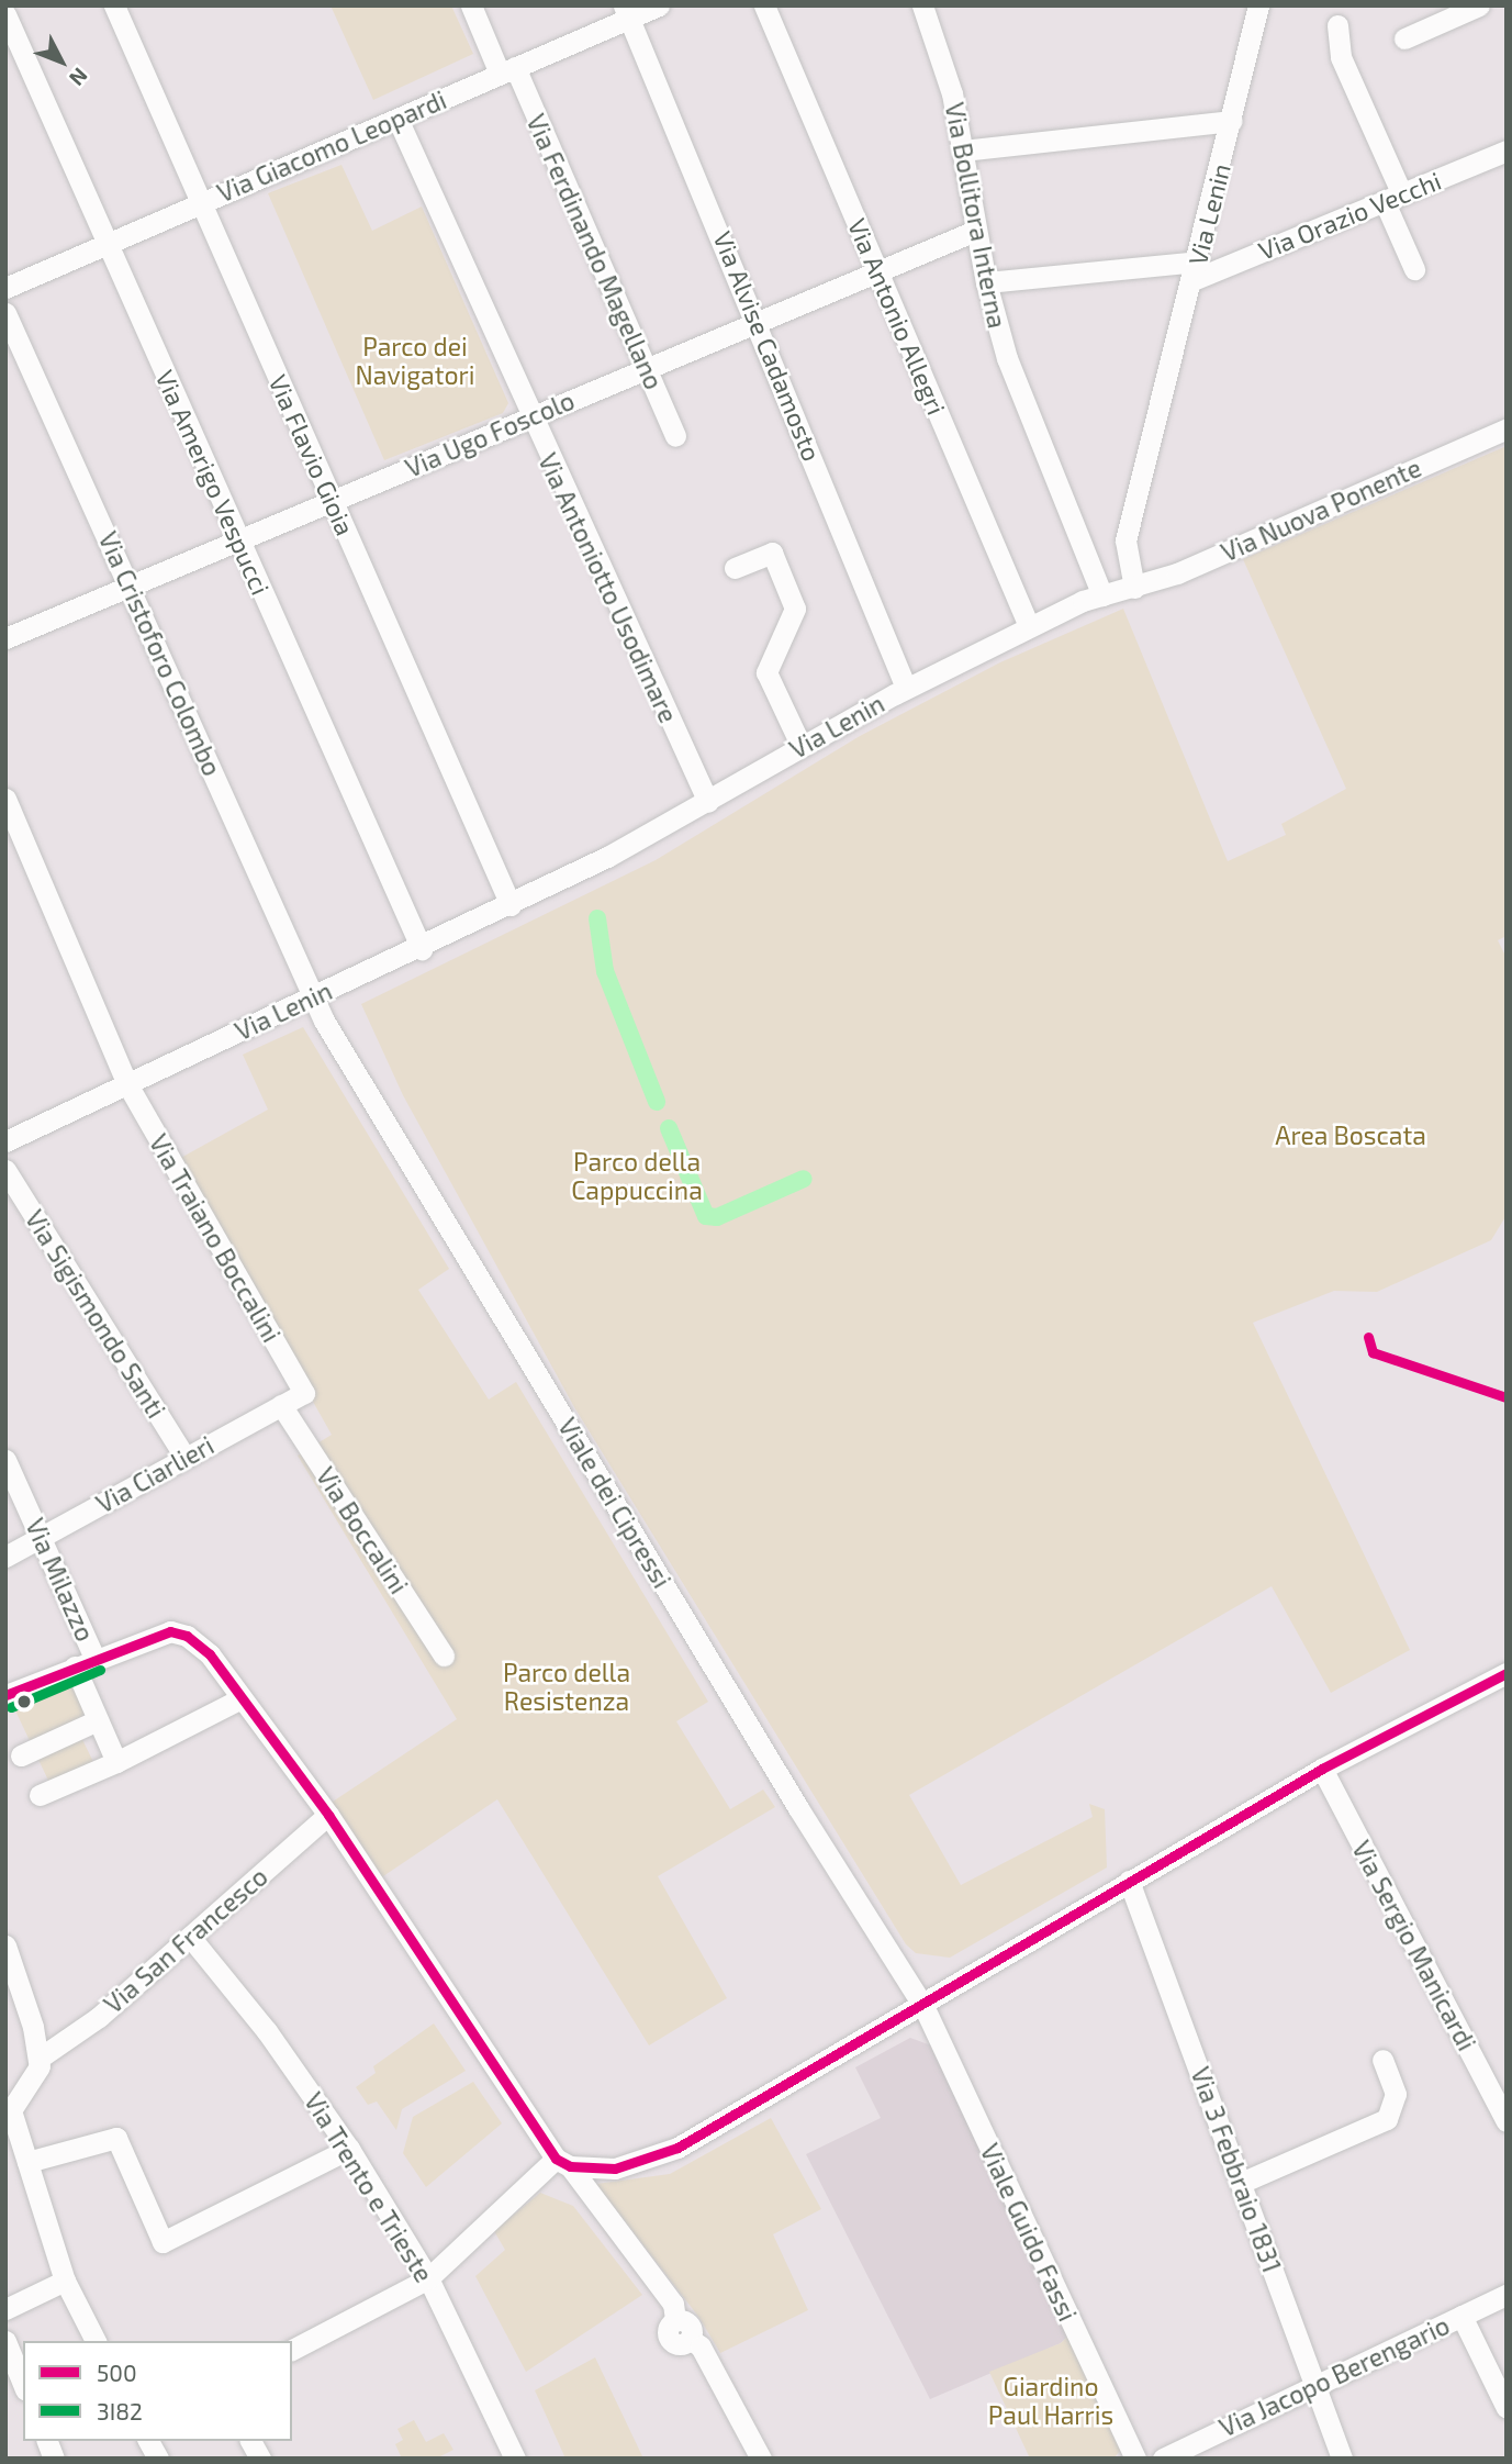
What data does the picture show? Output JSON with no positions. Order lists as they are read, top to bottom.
{
  "streets": {
    "street": [
      "Via Giacomo Leopardi",
      "Via Lenin",
      "Via Bollitora Interna",
      "Via Orazio Vecchi",
      "Via Ferdinando Magellano",
      "Via Antonio Allegri",
      "Via Alvise Cadamosto",
      "Via Ugo Foscolo",
      "Via Flavio Gioia",
      "Via Amerigo Vespucci",
      "Via Nuova Ponente",
      "Via Antoniotto Usodimare",
      "Via Cristoforo Colombo",
      "Via Traiano Boccalini",
      "Via Sigismondo Santi",
      "Via Ciarlieri",
      "Viale dei Cipressi",
      "Via Boccalini",
      "Via Milazzo",
      "Via San Francesco",
      "Via Sergio Manicardi",
      "Via 3 Febbraio 1831",
      "Via Trento e Trieste",
      "Viale Guido Fassi",
      "Via Jacopo Berengario"
    ]
  },
  "crossings": [
    ["Via Giacomo Leopardi", "Via Ferdinando Magellano"],
    ["Via Giacomo Leopardi", "Via Alvise Cadamosto"],
    ["Via Giacomo Leopardi", "Via Flavio Gioia"],
    ["Via Giacomo Leopardi", "Via Amerigo Vespucci"],
    ["Via Giacomo Leopardi", "Via Antoniotto Usodimare"],
    ["Via Lenin", "Via Bollitora Interna"],
    ["Via Lenin", "Via Orazio Vecchi"],
    ["Via Lenin", "Via Antonio Allegri"],
    ["Via Lenin", "Via Alvise Cadamosto"],
    ["Via Lenin", "Via Flavio Gioia"],
    ["Via Lenin", "Via Amerigo Vespucci"],
    ["Via Lenin", "Via Nuova Ponente"],
    ["Via Lenin", "Via Antoniotto Usodimare"],
    ["Via Lenin", "Via Cristoforo Colombo"],
    ["Via Lenin", "Via Traiano Boccalini"],
    ["Via Lenin", "Viale dei Cipressi"],
    ["Via Bollitora Interna", "Via Orazio Vecchi"],
    ["Via Bollitora Interna", "Via Ugo Foscolo"],
    ["Via Ferdinando Magellano", "Via Ugo Foscolo"],
    ["Via Antonio Allegri", "Via Ugo Foscolo"],
    ["Via Alvise Cadamosto", "Via Ugo Foscolo"],
    ["Via Ugo Foscolo", "Via Flavio Gioia"],
    ["Via Ugo Foscolo", "Via Amerigo Vespucci"],
    ["Via Ugo Foscolo", "Via Antoniotto Usodimare"],
    ["Via Ugo Foscolo", "Via Cristoforo Colombo"],
    ["Via Cristoforo Colombo", "Viale dei Cipressi"],
    ["Via Traiano Boccalini", "Via Ciarlieri"],
    ["Via Sigismondo Santi", "Via Ciarlieri"],
    ["Via Ciarlieri", "Via Boccalini"],
    ["Via Ciarlieri", "Via Milazzo"],
    ["Viale dei Cipressi", "Viale Guido Fassi"],
    ["Via San Francesco", "Via Trento e Trieste"],
    ["Via 3 Febbraio 1831", "Via Jacopo Berengario"]
  ],
  "parks": [
    "Parco dei Navigatori",
    "Area Boscata",
    "Parco della Cappuccina",
    "Parco della Resistenza",
    "Giardino Paul Harris"
  ],
  "lines": ["transit line 500", "transit line 3I82"],
  "legend": ["500", "3I82"],
  "north": "bottom right"
}
